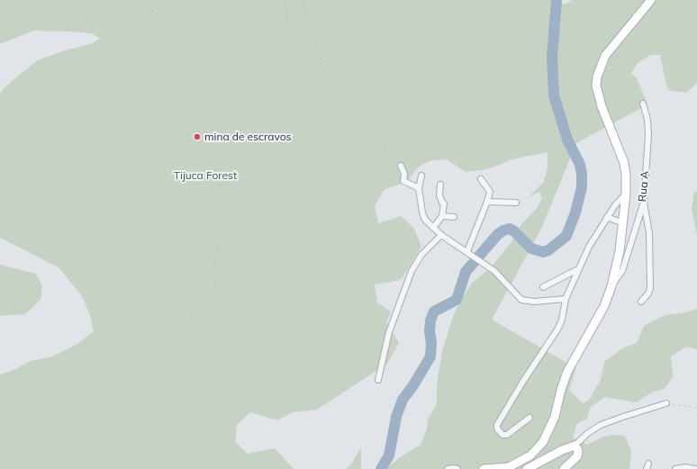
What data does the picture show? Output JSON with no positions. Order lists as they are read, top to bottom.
{
  "streets": {
    "street": ["Rua A"]
  },
  "parks": ["Tijuca Forest"],
  "places": ["mina de escravos"]
}
